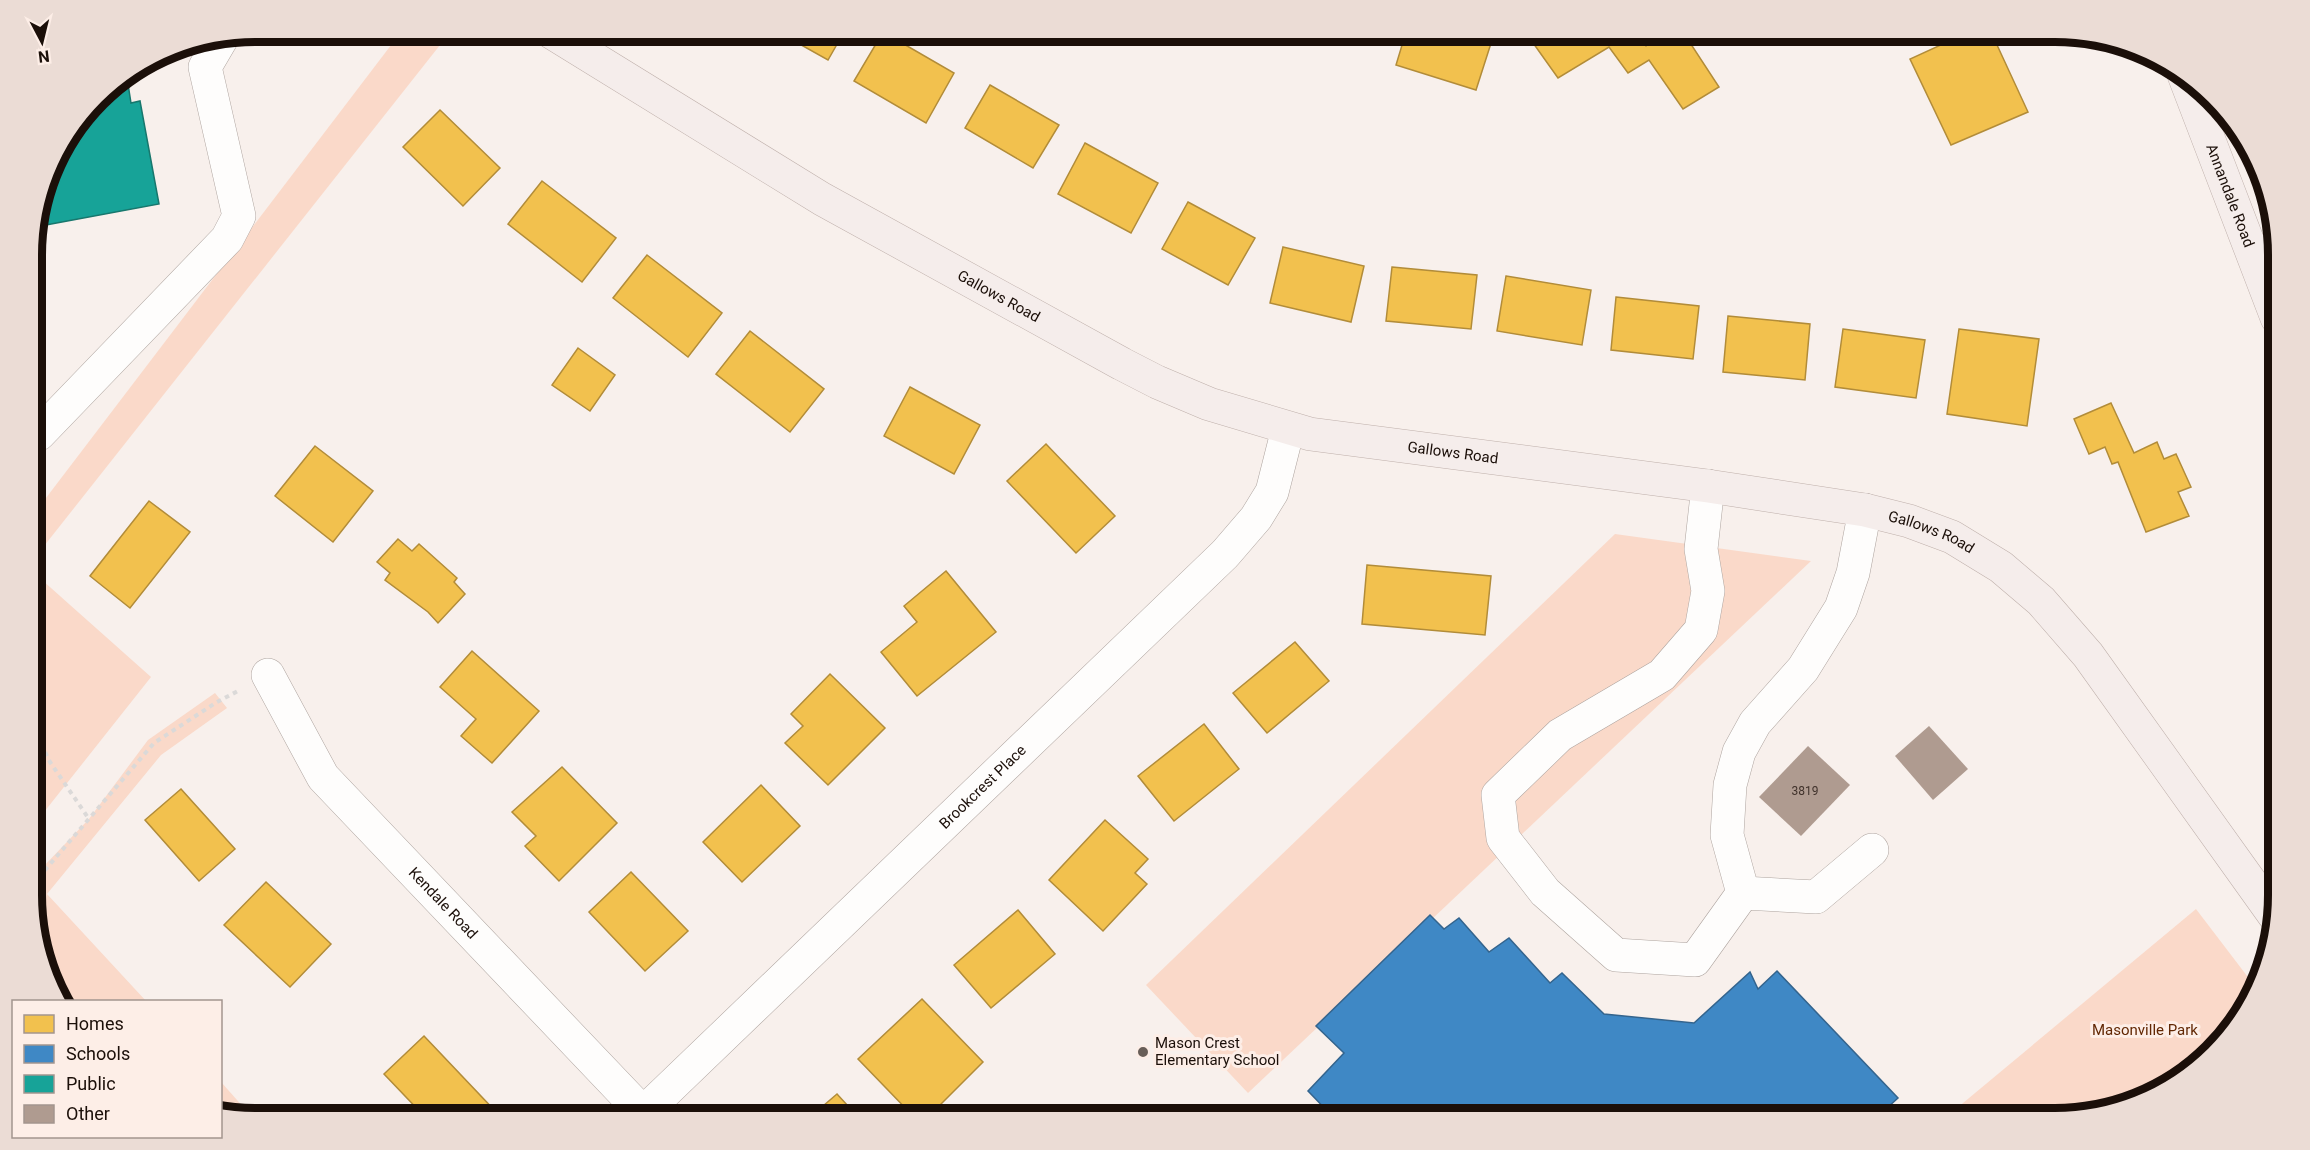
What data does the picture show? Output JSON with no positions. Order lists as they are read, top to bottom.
{
  "streets": {
    "main road": ["Annandale Road", "Gallows Road"],
    "street": ["Brookcrest Place", "Kendale Road"]
  },
  "crossings": [
    ["Gallows Road", "Brookcrest Place"]
  ],
  "parks": ["Masonville Park"],
  "places": ["Mason Crest Elementary School"],
  "house_numbers": ["3819"],
  "legend": [
    "Homes",
    "Schools",
    "Public",
    "Other"
  ],
  "north": "bottom"
}
